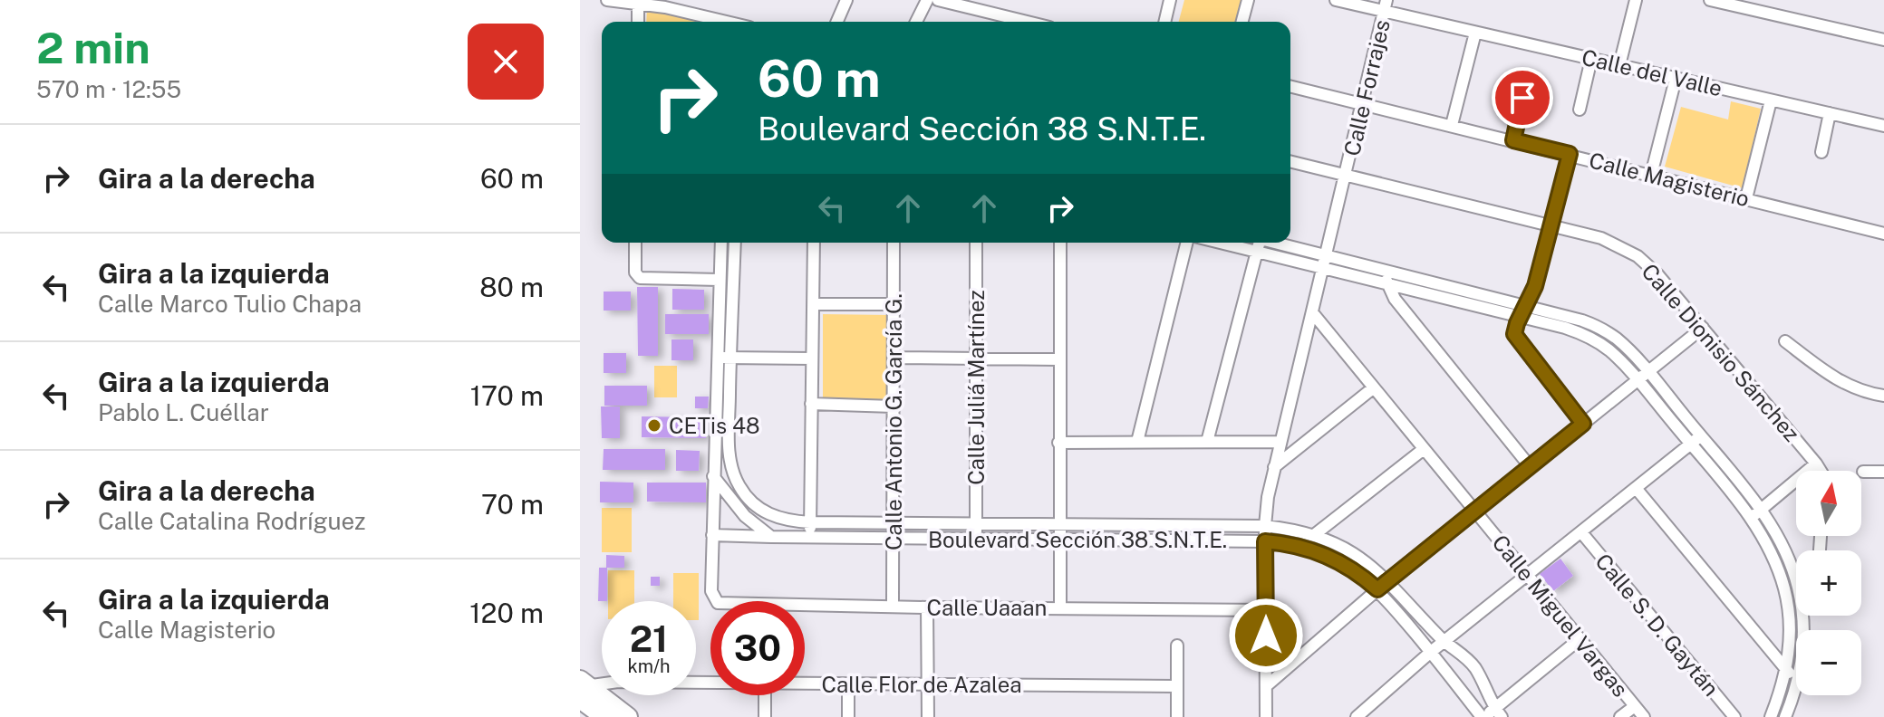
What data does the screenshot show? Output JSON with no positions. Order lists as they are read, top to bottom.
{
  "streets": {
    "street": [
      "Calle del Valle",
      "Calle Forrajes",
      "Calle Magisterio",
      "Calle Dionisio Sánchez",
      "Calle Juliá Martínez",
      "Calle Antonio G. García G.",
      "Boulevard Sección 38 S.N.T.E.",
      "Calle Uaaan",
      "Calle Miguel Vargas",
      "Calle S. D. Gaytán",
      "Calle Flor de Azalea"
    ]
  },
  "crossings": [
    ["Calle del Valle", "Calle Forrajes"],
    ["Calle Forrajes", "Calle Magisterio"],
    ["Calle Forrajes", "Calle Dionisio Sánchez"],
    ["Calle Forrajes", "Boulevard Sección 38 S.N.T.E."],
    ["Calle Forrajes", "Calle Uaaan"],
    ["Calle Forrajes", "Calle Miguel Vargas"],
    ["Calle Juliá Martínez", "Boulevard Sección 38 S.N.T.E."],
    ["Calle Antonio G. García G.", "Boulevard Sección 38 S.N.T.E."],
    ["Calle Antonio G. García G.", "Calle Uaaan"],
    ["Boulevard Sección 38 S.N.T.E.", "Calle Uaaan"]
  ],
  "places": ["CETis 48"],
  "north": "top",
  "page": {
    "heading": ["2 min", "570 m · 12:55"],
    "turn": ["60 m", "Boulevard Sección 38 S.N.T.E."],
    "list": [
      {
        "name": "Gira a la derecha",
        "value": "60 m"
      },
      {
        "name": "Gira a la izquierda",
        "note": "Calle Marco Tulio Chapa",
        "value": "80 m"
      },
      {
        "name": "Gira a la izquierda",
        "note": "Pablo L. Cuéllar",
        "value": "170 m"
      },
      {
        "name": "Gira a la derecha",
        "note": "Calle Catalina Rodríguez",
        "value": "70 m"
      },
      {
        "name": "Gira a la izquierda",
        "note": "Calle Magisterio",
        "value": "120 m"
      }
    ],
    "map_buttons": ["+", "−"],
    "speed": "21 km/h",
    "limit": "30"
  }
}
